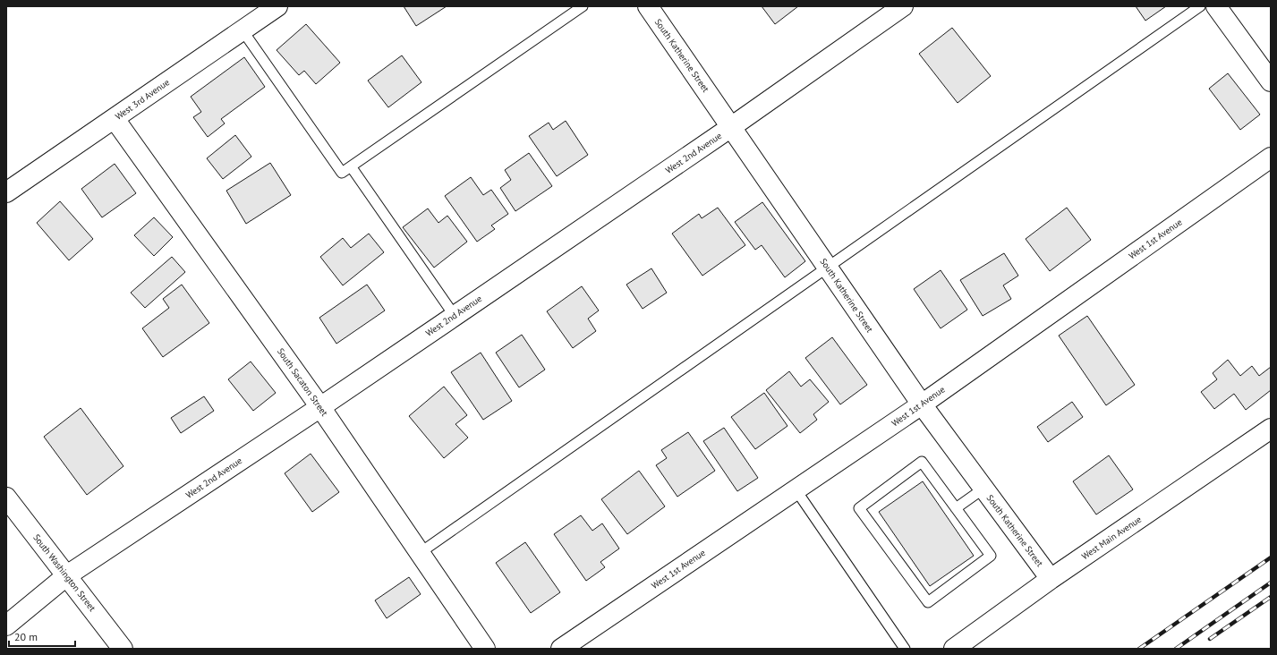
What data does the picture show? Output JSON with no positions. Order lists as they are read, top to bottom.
{
  "streets": {
    "street": [
      "South Katherine Street",
      "West 3rd Avenue",
      "West 2nd Avenue",
      "West 1st Avenue",
      "South Sacaton Street",
      "West Main Avenue",
      "South Washington Street"
    ]
  },
  "crossings": [
    ["South Katherine Street", "West 2nd Avenue"],
    ["South Katherine Street", "West 1st Avenue"],
    ["South Katherine Street", "West Main Avenue"],
    ["West 3rd Avenue", "South Sacaton Street"],
    ["West 2nd Avenue", "South Sacaton Street"],
    ["West 2nd Avenue", "South Washington Street"]
  ],
  "scale_bar": "20 m"
}
